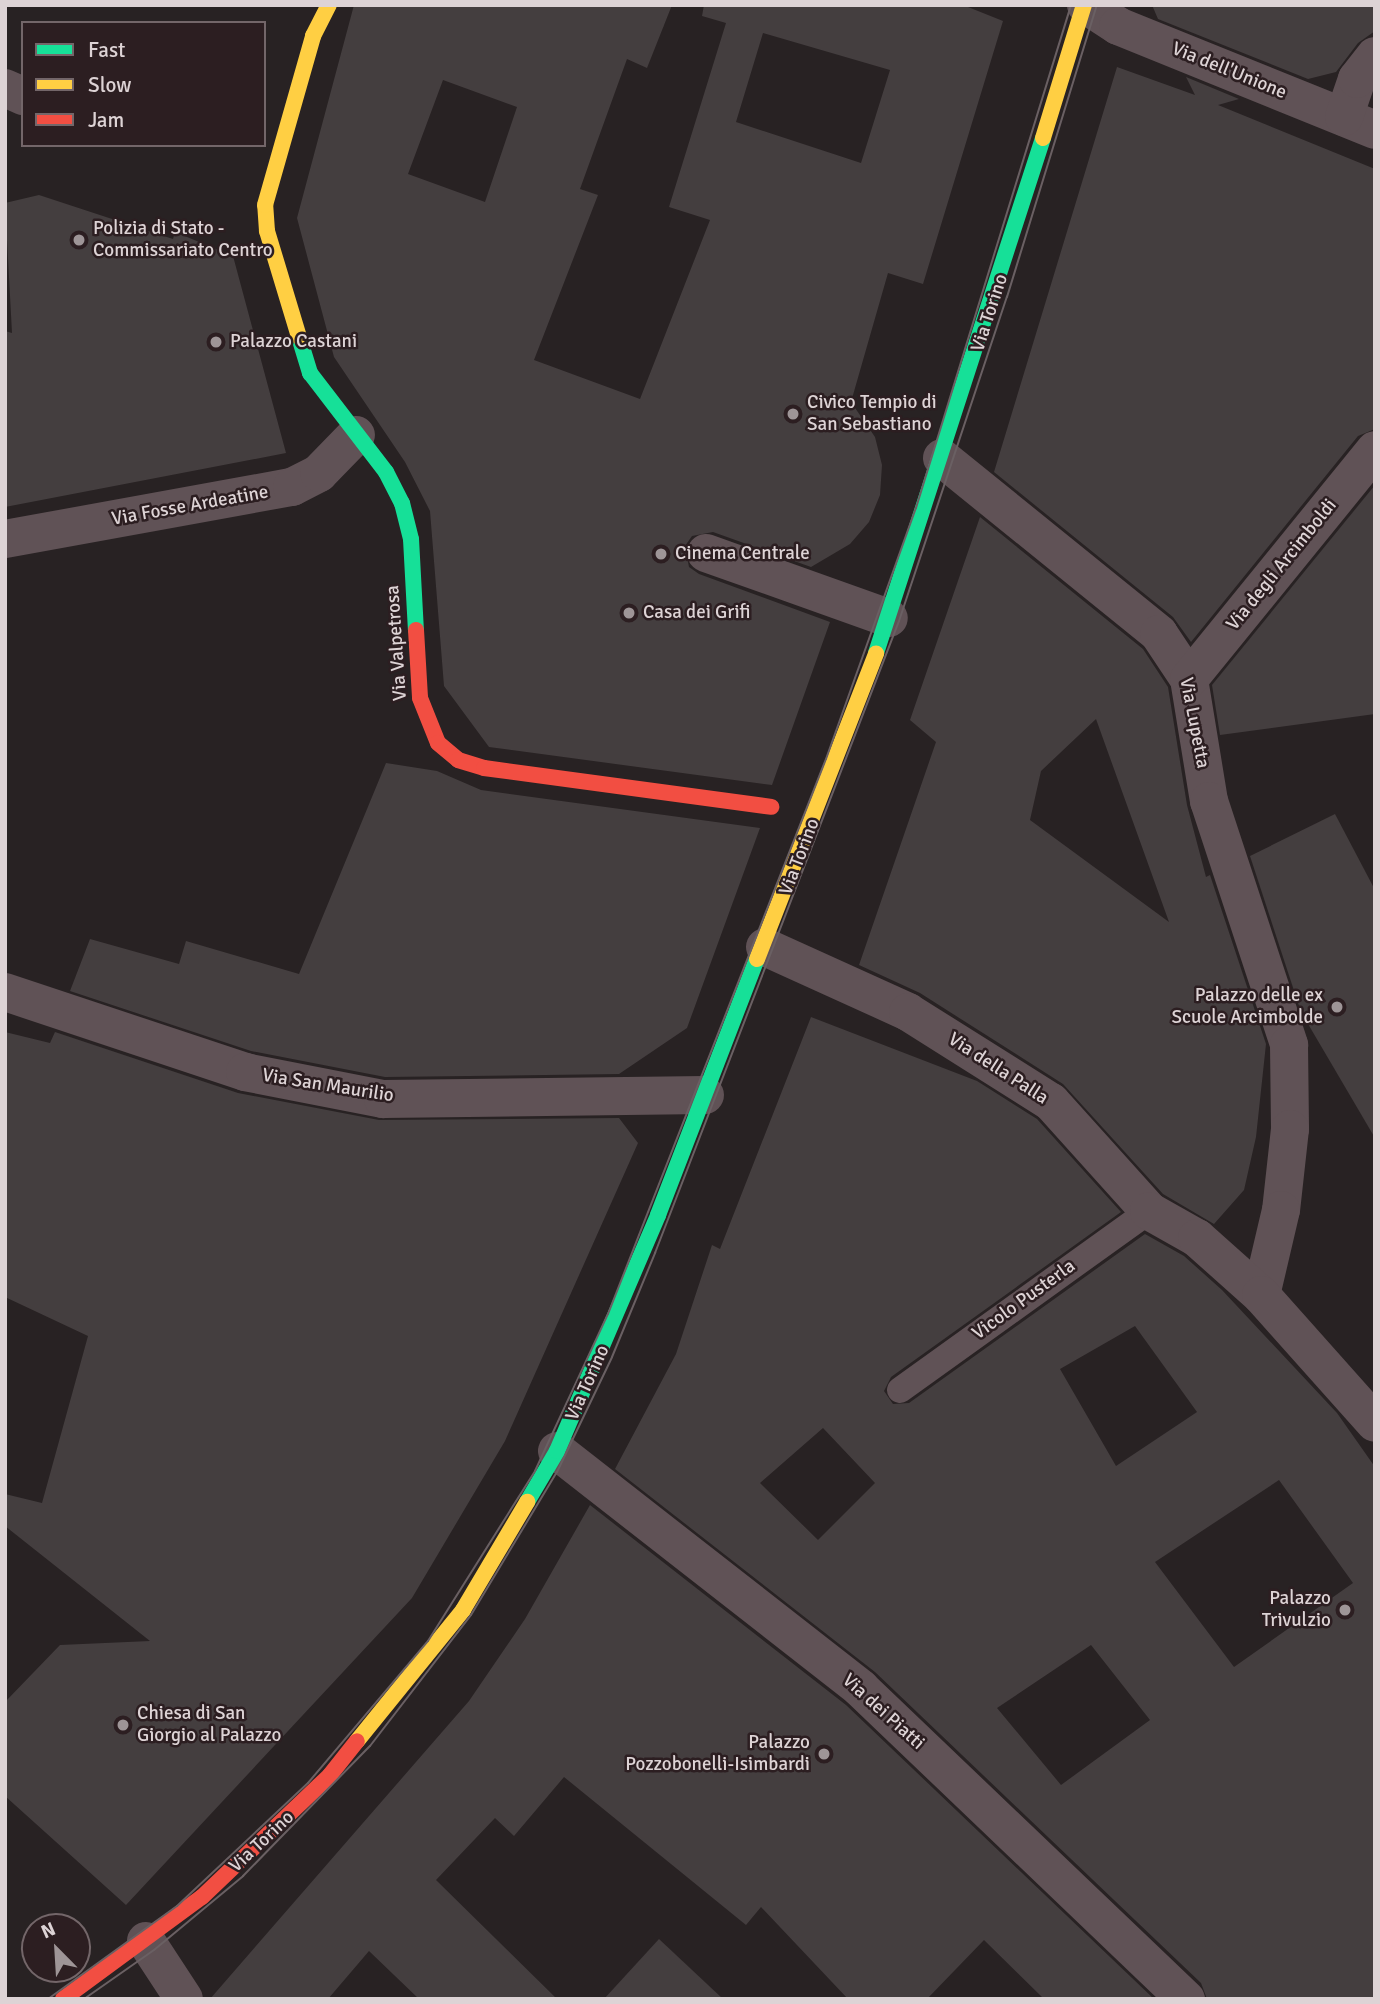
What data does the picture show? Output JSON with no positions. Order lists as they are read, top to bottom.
{
  "streets": {
    "street": [
      "Via dell'Unione",
      "Via Torino",
      "Via Fosse Ardeatine",
      "Via degli Arcimboldi",
      "Via Valpetrosa",
      "Via Lupetta",
      "Via della Palla",
      "Via San Maurilio",
      "Via dei Piatti"
    ],
    "lane": ["Vicolo Pusterla"]
  },
  "crossings": [
    ["Via dell'Unione", "Via Torino"],
    ["Via Torino", "Via Lupetta"],
    ["Via Torino", "Via della Palla"],
    ["Via Torino", "Via San Maurilio"],
    ["Via Torino", "Via dei Piatti"],
    ["Via Fosse Ardeatine", "Via Valpetrosa"],
    ["Via degli Arcimboldi", "Via Lupetta"],
    ["Via Lupetta", "Via della Palla"],
    ["Via della Palla", "Vicolo Pusterla"]
  ],
  "places": [
    "Polizia di Stato - Commissariato Centro",
    "Palazzo Castani",
    "Civico Tempio di San Sebastiano",
    "Cinema Centrale",
    "Casa dei Grifi",
    "Palazzo delle ex Scuole Arcimbolde",
    "Palazzo Trivulzio",
    "Chiesa di San Giorgio al Palazzo",
    "Palazzo Pozzobonelli-Isimbardi"
  ],
  "legend": ["Fast", "Slow", "Jam"],
  "north": "top left"
}
